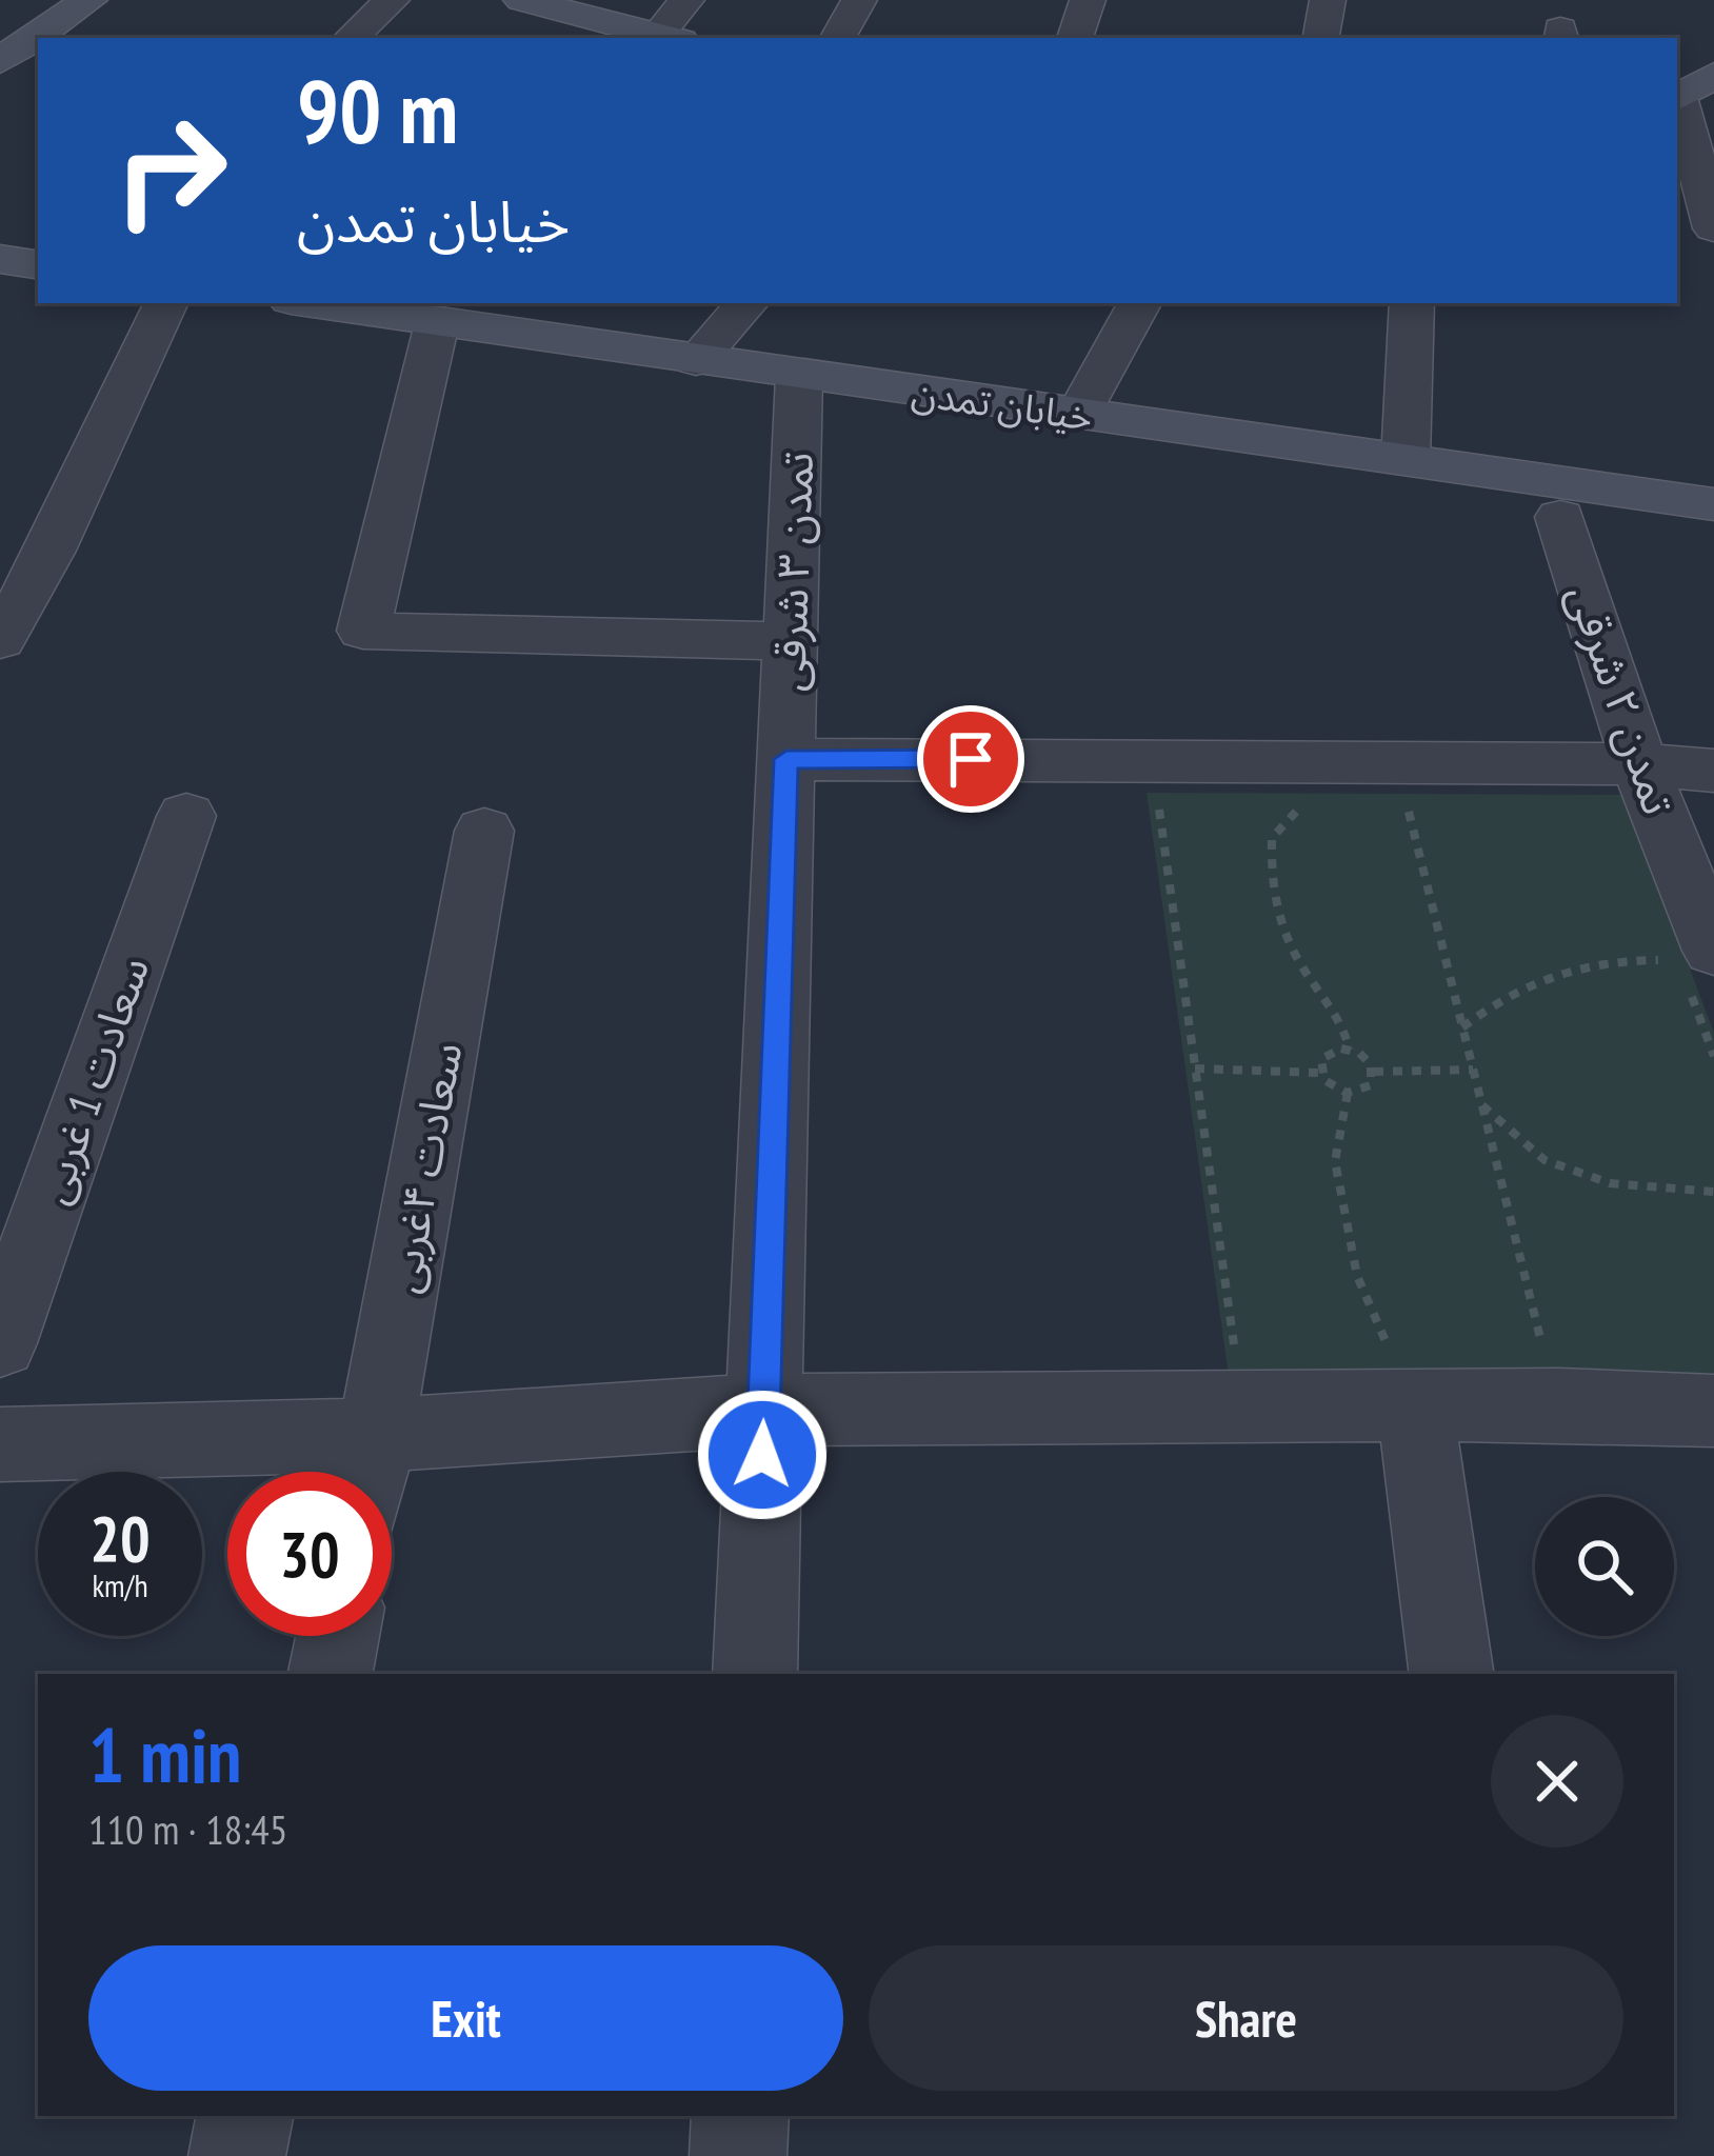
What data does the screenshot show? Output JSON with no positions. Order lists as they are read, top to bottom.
{
  "streets": {
    "street": [
      "خیابان تمدن",
      "تمدن ۳ شرقی",
      "تمدن ۲ شرقی",
      "سعادت 1 غربی",
      "سعادت ۴غربی"
    ]
  },
  "crossings": [
    ["خیابان تمدن", "تمدن ۳ شرقی"]
  ],
  "page": {
    "turn": ["90 m", "خیابان تمدن"],
    "speed": "20 km/h",
    "limit": "30",
    "heading": ["1 min", "110 m · 18:45"],
    "buttons": ["Exit", "Share"]
  }
}
